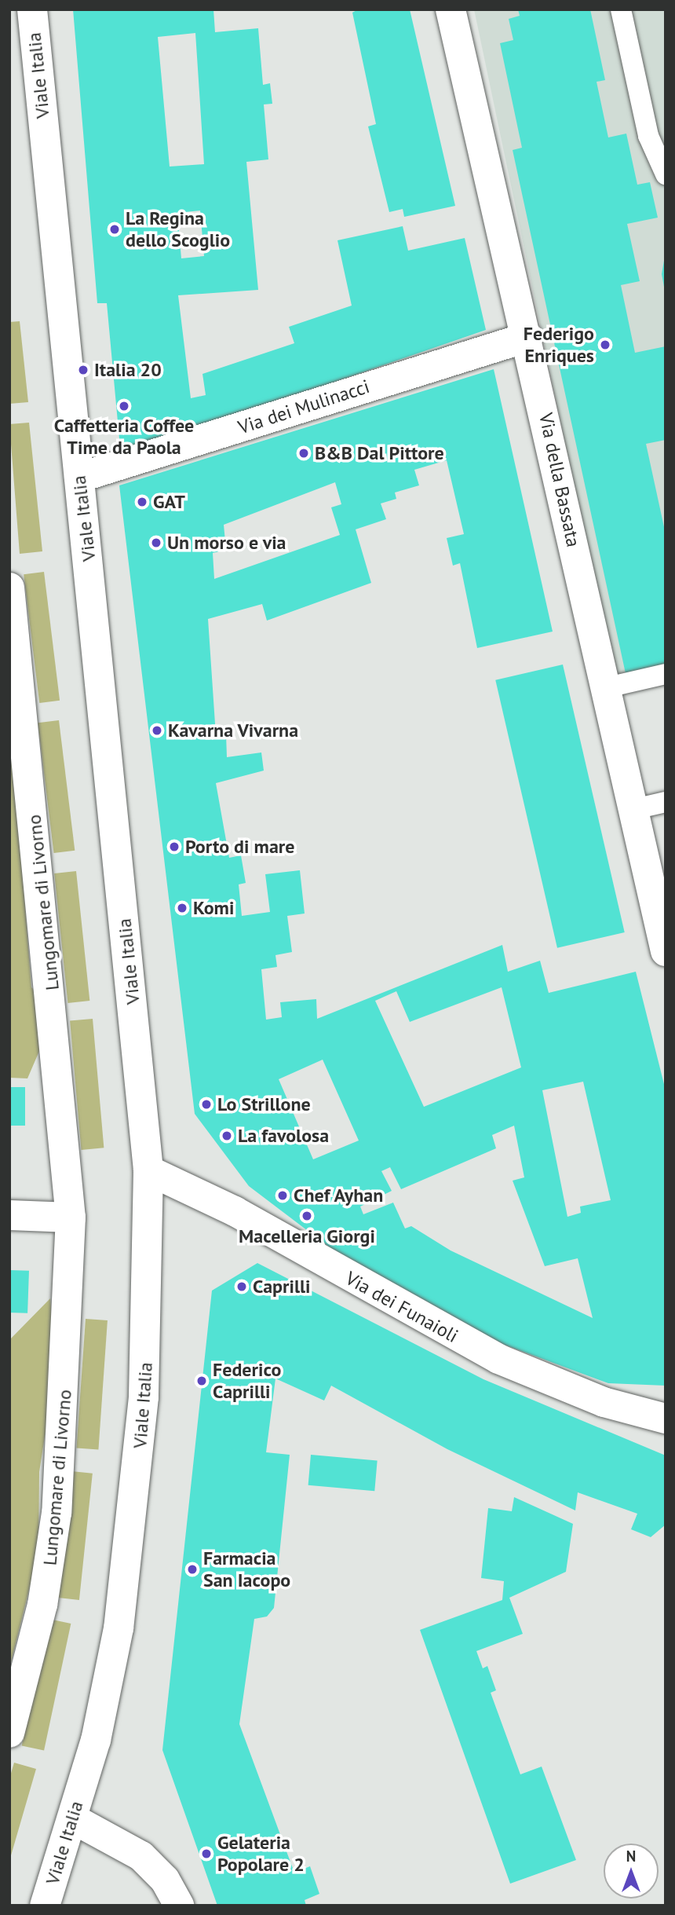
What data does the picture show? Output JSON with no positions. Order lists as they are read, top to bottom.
{
  "streets": {
    "street": [
      "Viale Italia",
      "Via dei Mulinacci",
      "Via della Bassata",
      "Lungomare di Livorno",
      "Via dei Funaioli"
    ]
  },
  "crossings": [
    ["Viale Italia", "Via dei Mulinacci"],
    ["Viale Italia", "Via dei Funaioli"],
    ["Via dei Mulinacci", "Via della Bassata"]
  ],
  "places": [
    "La Regina dello Scoglio",
    "Federigo Enriques",
    "Italia 20",
    "Caffetteria Coffee Time da Paola",
    "B&B Dal Pittore",
    "GAT",
    "Un morso e via",
    "Kavarna Vivarna",
    "Porto di mare",
    "Komi",
    "Lo Strillone",
    "La favolosa",
    "Chef Ayhan",
    "Macelleria Giorgi",
    "Caprilli",
    "Federico Caprilli",
    "Farmacia San Iacopo",
    "Gelateria Popolare 2"
  ],
  "north": "top"
}
